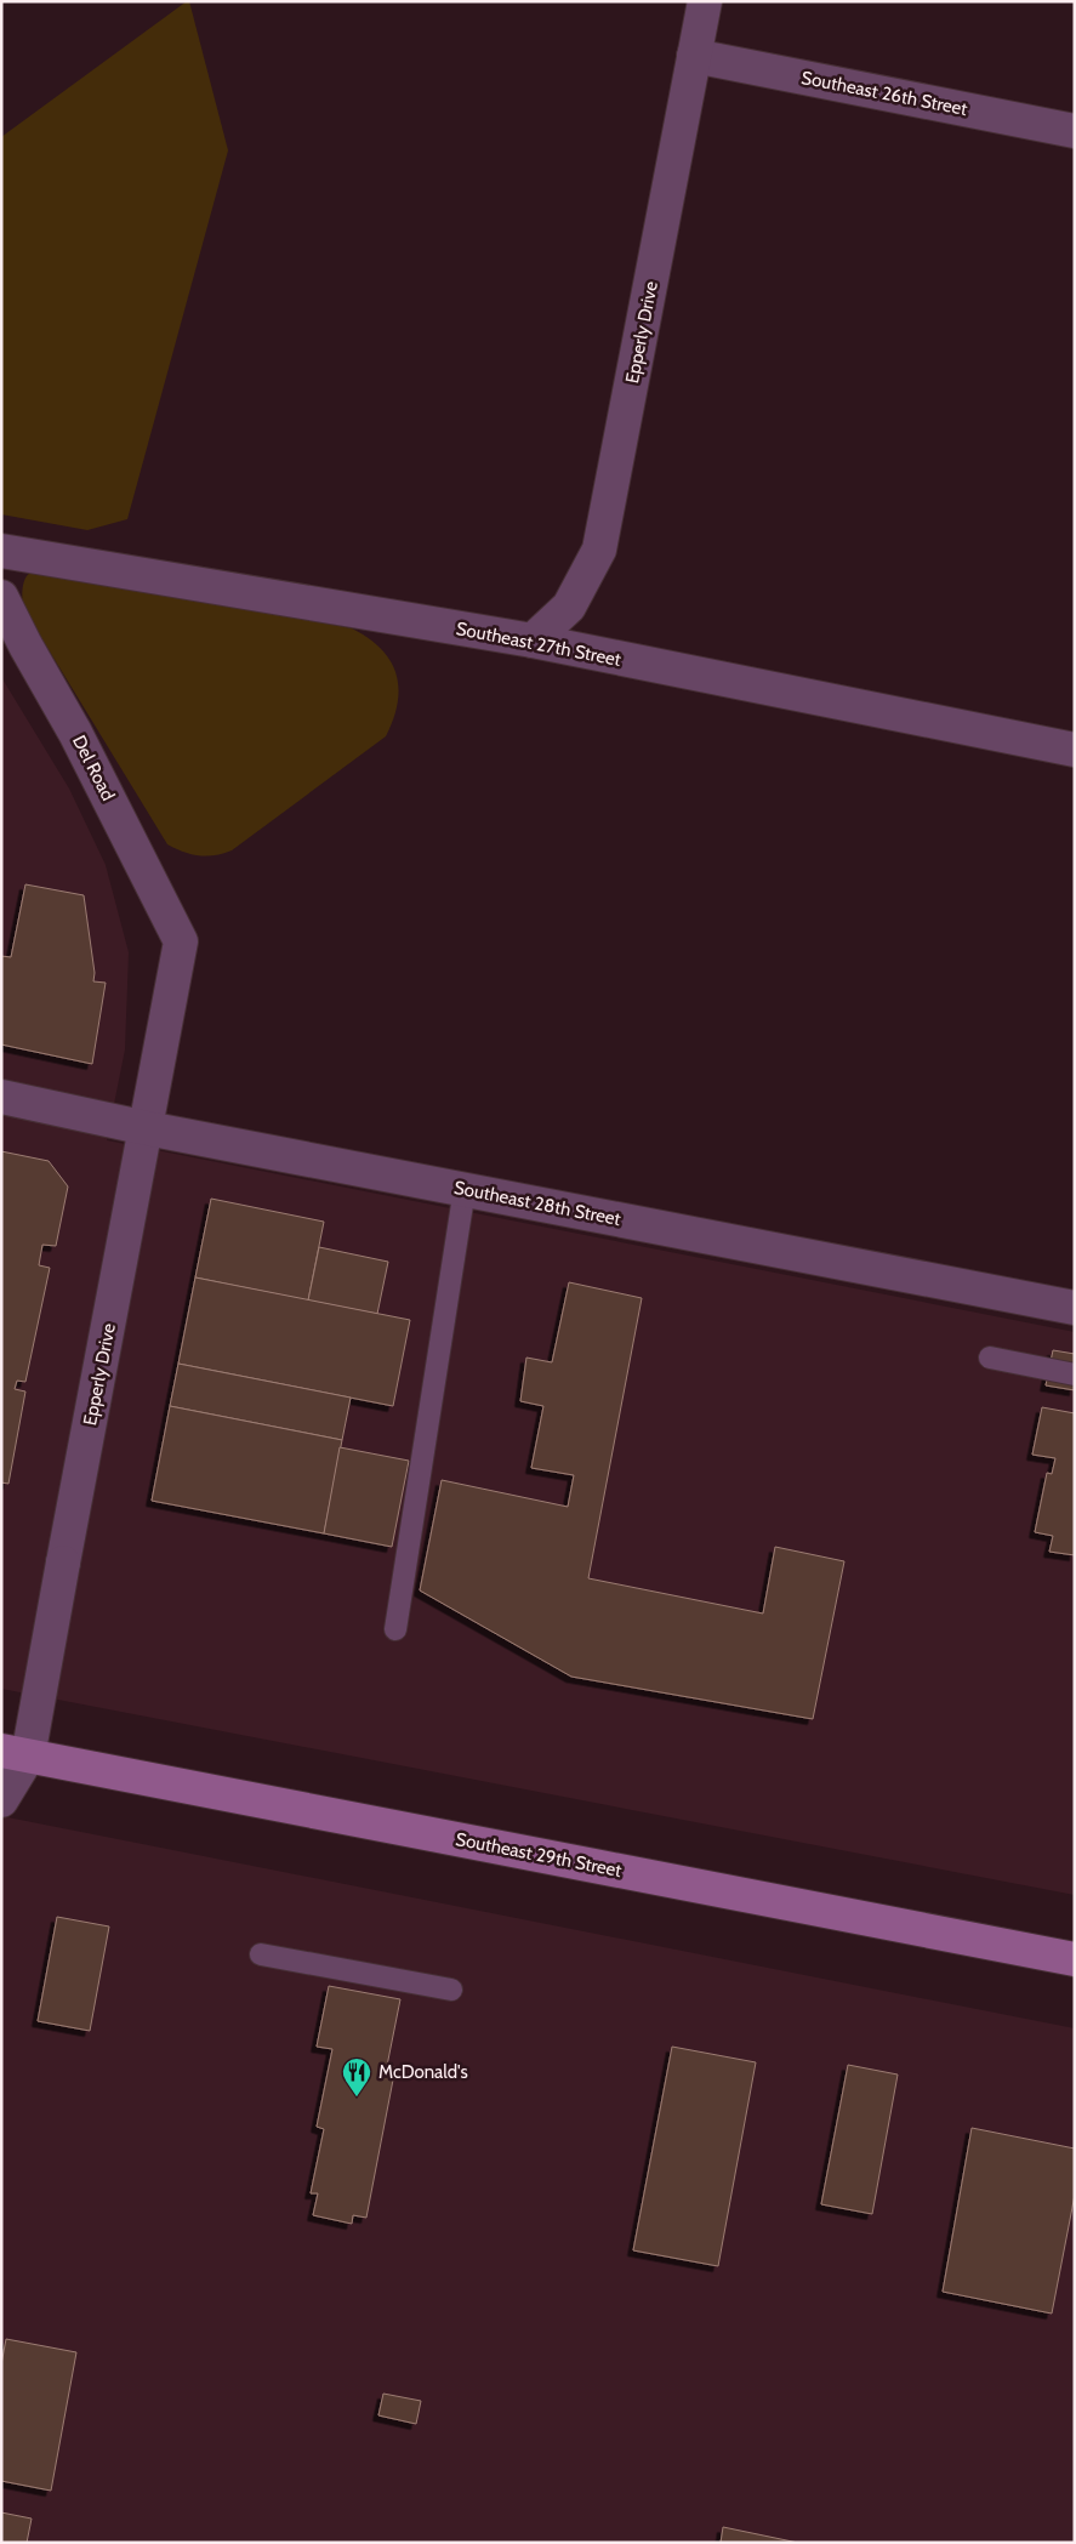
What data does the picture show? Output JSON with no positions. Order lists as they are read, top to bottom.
{
  "streets": {
    "main road": ["Southeast 29th Street"],
    "street": [
      "Southeast 26th Street",
      "Epperly Drive",
      "Southeast 27th Street",
      "Del Road",
      "Southeast 28th Street"
    ]
  },
  "crossings": [
    ["Southeast 26th Street", "Epperly Drive"],
    ["Epperly Drive", "Southeast 27th Street"],
    ["Epperly Drive", "Del Road"],
    ["Epperly Drive", "Southeast 28th Street"],
    ["Epperly Drive", "Southeast 29th Street"]
  ],
  "places": {
    "restaurant": ["McDonald's"]
  }
}
